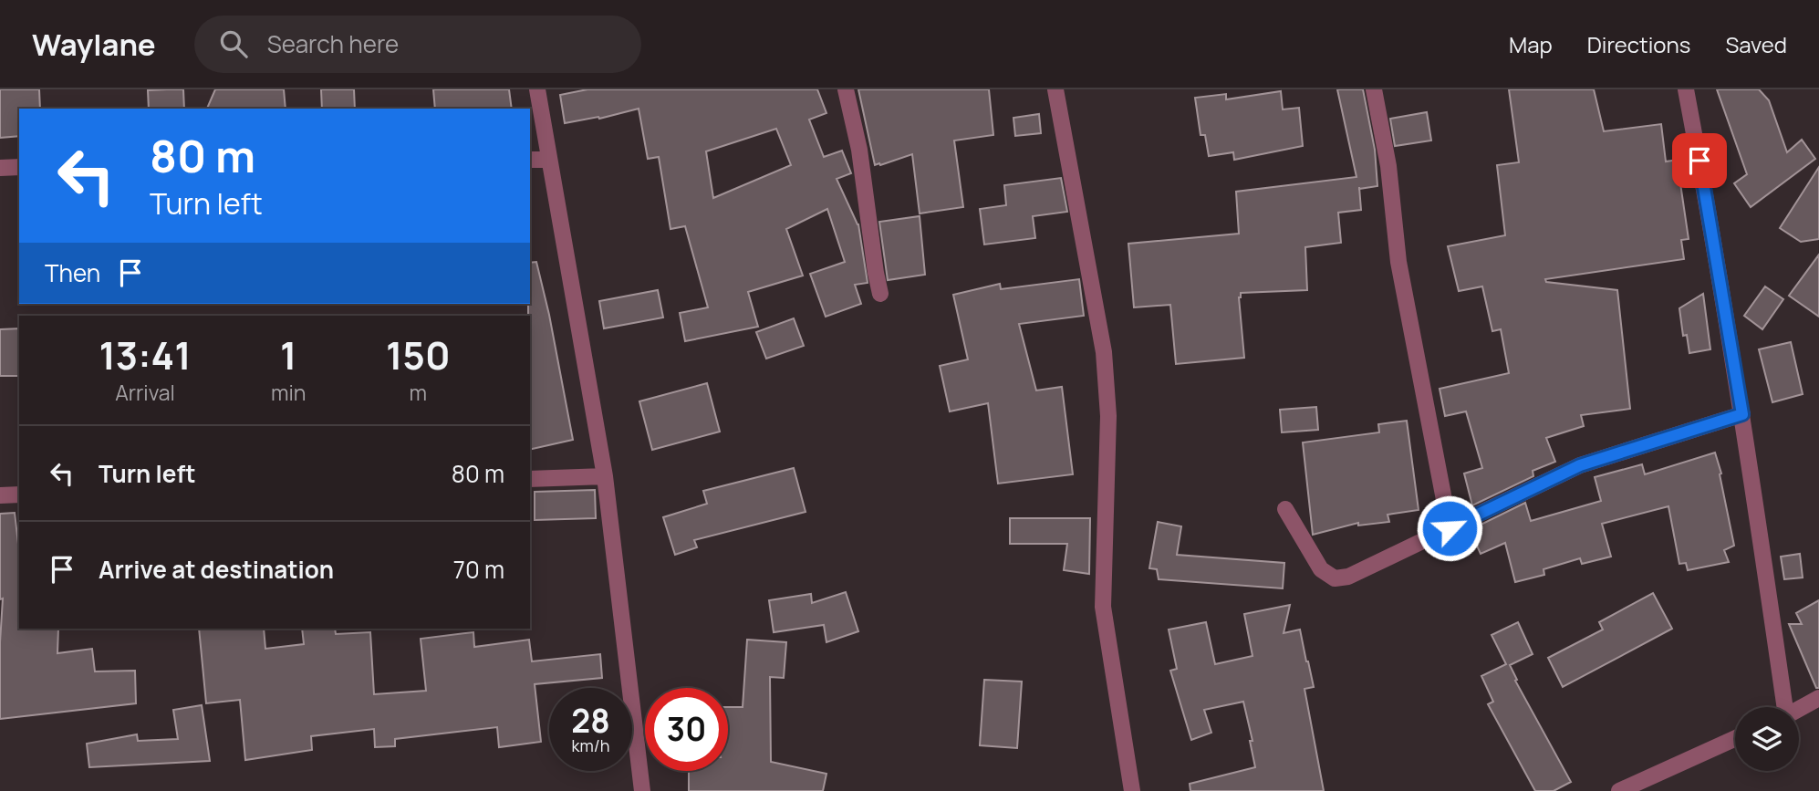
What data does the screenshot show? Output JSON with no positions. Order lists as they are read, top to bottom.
{
  "page": {
    "header": "Waylane",
    "search": "Search here",
    "nav": ["Map", "Directions", "Saved"],
    "turn": ["80 m", "Turn left"],
    "then": "Then",
    "eta": [
      "13:41",
      "Arrival",
      "1",
      "min",
      "150",
      "m"
    ],
    "list": [
      {
        "name": "Turn left",
        "value": "80 m"
      },
      {
        "name": "Arrive at destination",
        "value": "70 m"
      }
    ],
    "speed": "28 km/h",
    "limit": "30"
  }
}
